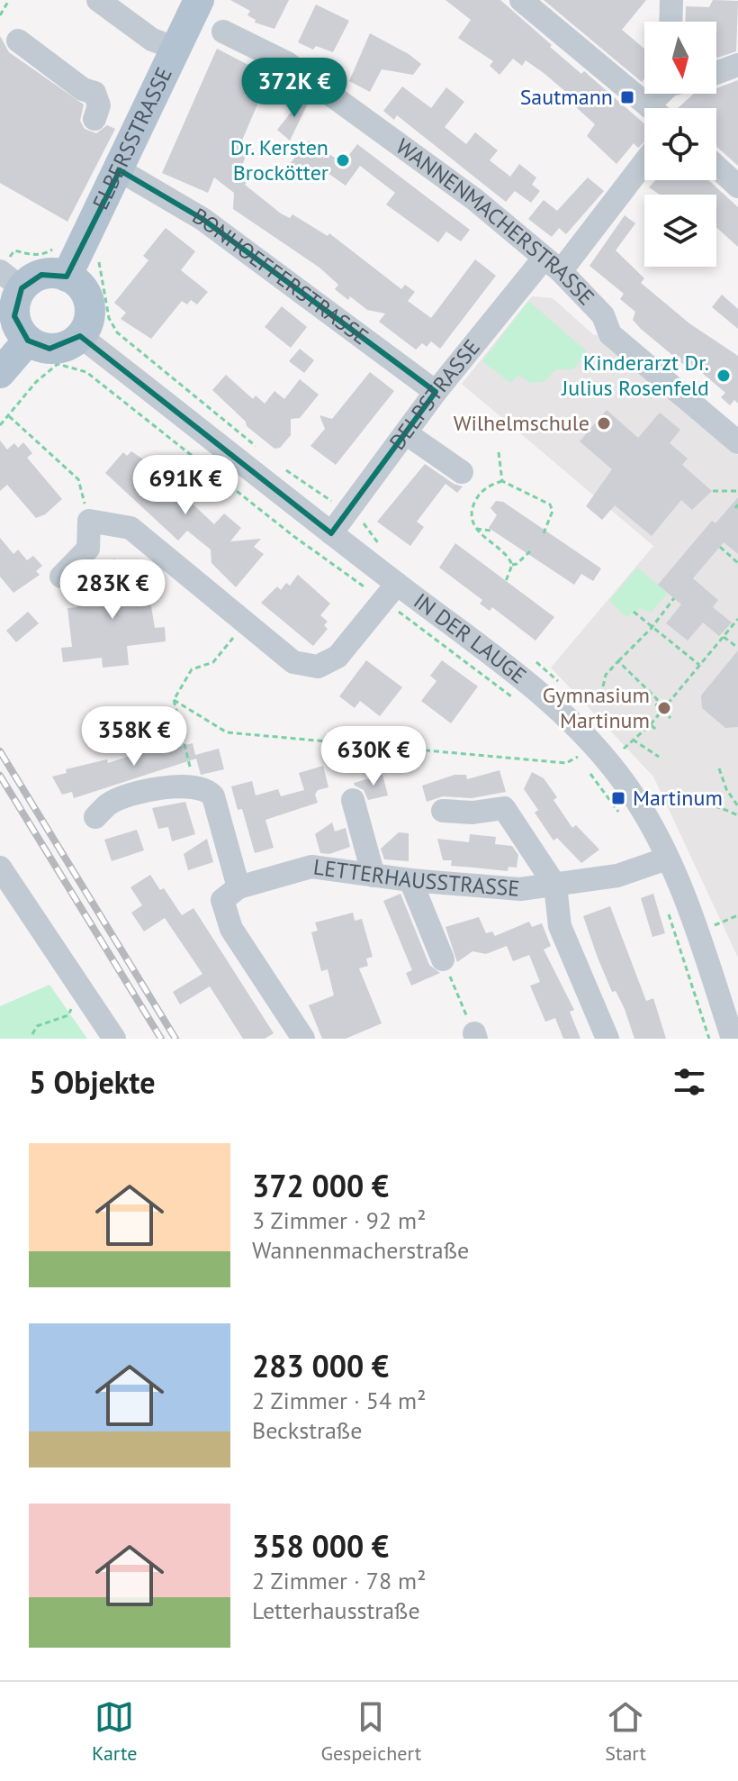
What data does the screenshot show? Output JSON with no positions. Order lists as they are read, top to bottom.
{
  "streets": {
    "main road": ["ELBERSSTRASSE"],
    "street": [
      "WANNENMACHERSTRASSE",
      "BONHOEFFERSTRASSE",
      "DELPSTRASSE",
      "IN DER LAUGE",
      "LETTERHAUSSTRASSE"
    ]
  },
  "crossings": [
    ["ELBERSSTRASSE", "BONHOEFFERSTRASSE"],
    ["ELBERSSTRASSE", "IN DER LAUGE"],
    ["WANNENMACHERSTRASSE", "DELPSTRASSE"],
    ["BONHOEFFERSTRASSE", "DELPSTRASSE"],
    ["DELPSTRASSE", "IN DER LAUGE"],
    ["IN DER LAUGE", "LETTERHAUSSTRASSE"]
  ],
  "places": {
    "transit": ["Sautmann", "Martinum"],
    "other": [
      "Dr. Kersten Brockötter",
      "Kinderarzt Dr. Julius Rosenfeld",
      "Wilhelmschule",
      "Gymnasium Martinum"
    ]
  },
  "north": "bottom",
  "page": {
    "price": [
      "372K €",
      "691K €",
      "283K €",
      "358K €",
      "630K €"
    ],
    "heading": "5 Objekte",
    "list": [
      {
        "name": "372 000 €",
        "note": "3 Zimmer · 92 m² · Wannenmacherstraße"
      },
      {
        "name": "283 000 €",
        "note": "2 Zimmer · 54 m² · Beckstraße"
      },
      {
        "name": "358 000 €",
        "note": "2 Zimmer · 78 m² · Letterhausstraße"
      }
    ],
    "tabs": ["Karte", "Gespeichert", "Start"]
  }
}
